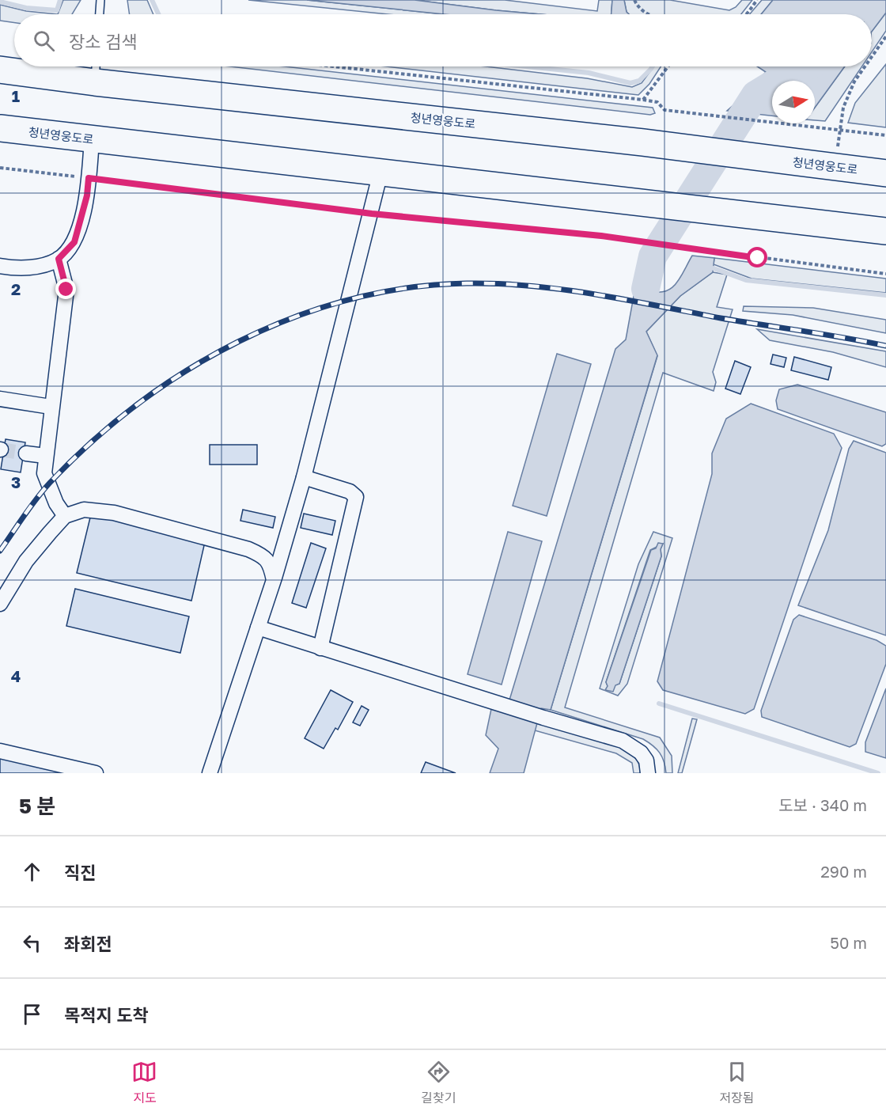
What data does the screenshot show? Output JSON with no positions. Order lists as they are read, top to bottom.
{
  "streets": {
    "highway": ["청년영웅도로"]
  },
  "north": "right",
  "page": {
    "search": "장소 검색",
    "heading": ["5 분", "도보 · 340 m"],
    "list": [
      ["직진", "290 m"],
      ["좌회전", "50 m"],
      "목적지 도착"
    ],
    "nav": ["지도", "길찾기", "저장됨"]
  },
  "grid": {
    "rows": [
      "1",
      "2",
      "3",
      "4"
    ]
  }
}
